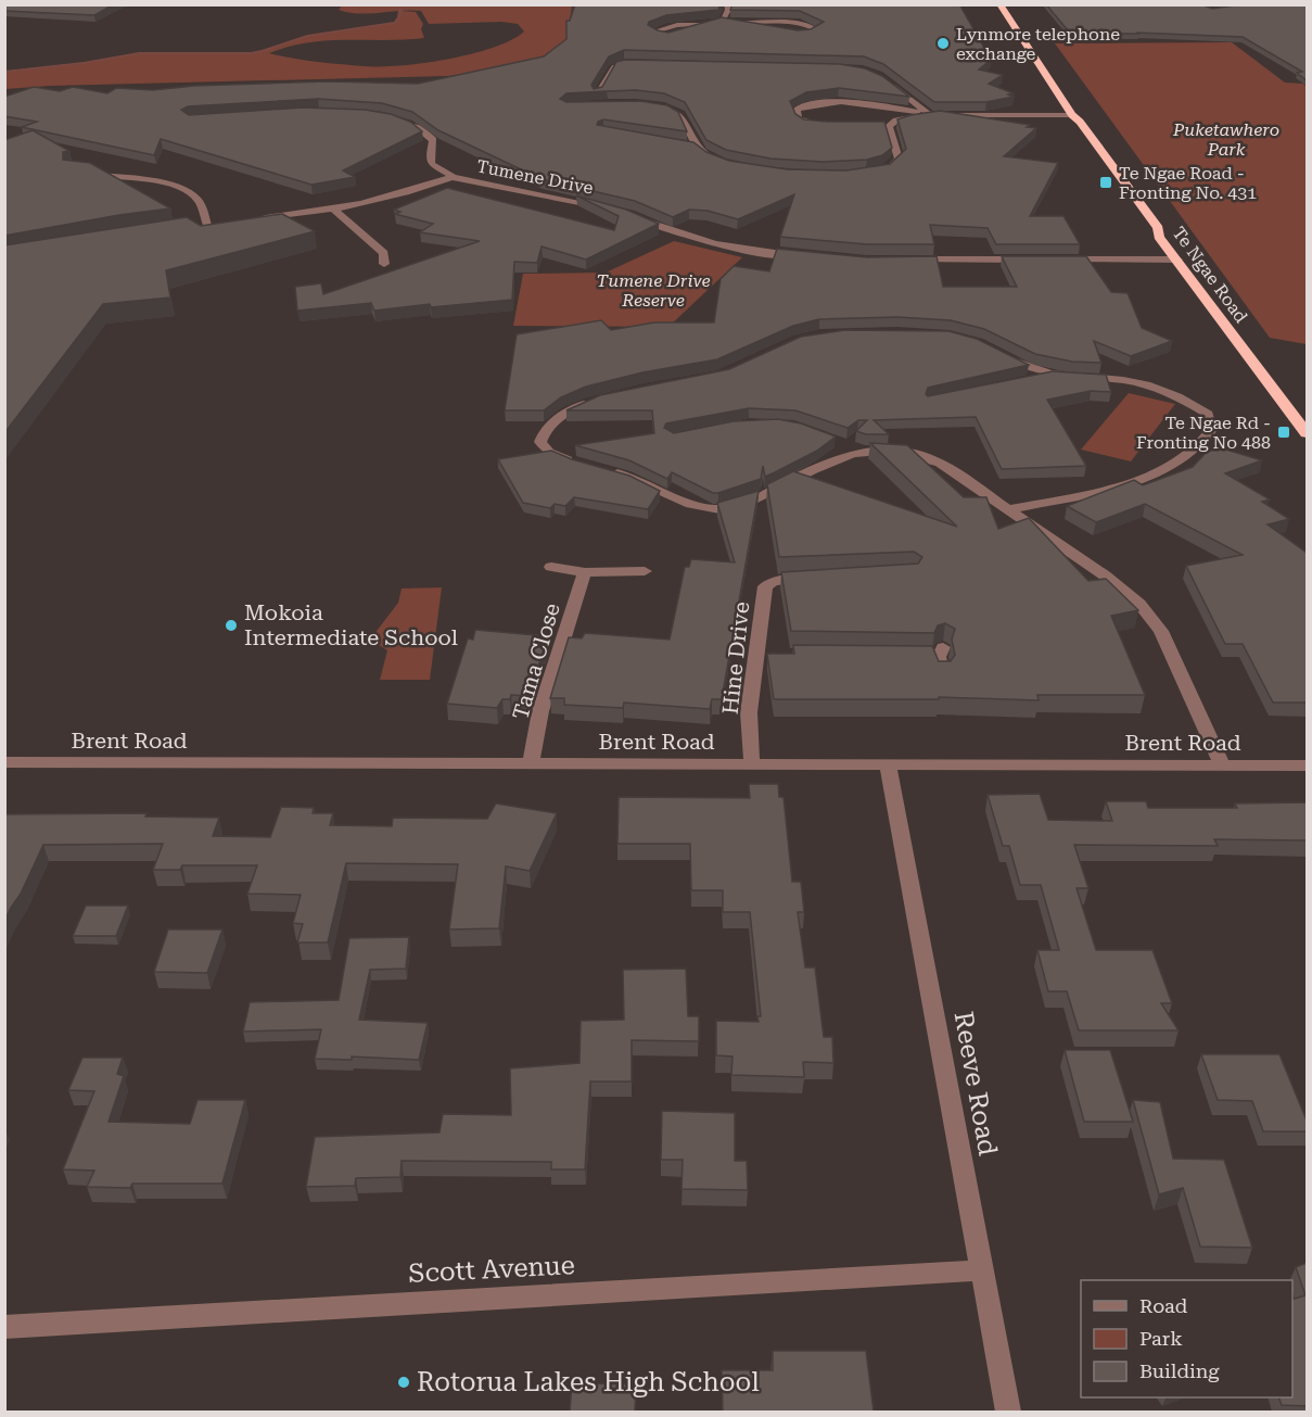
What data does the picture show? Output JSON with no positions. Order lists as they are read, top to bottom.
{
  "streets": {
    "highway": ["Te Ngae Road"],
    "street": [
      "Tumene Drive",
      "Hine Drive",
      "Tama Close",
      "Brent Road",
      "Reeve Road",
      "Scott Avenue"
    ]
  },
  "crossings": [
    ["Hine Drive", "Brent Road"],
    ["Tama Close", "Brent Road"],
    ["Brent Road", "Reeve Road"],
    ["Reeve Road", "Scott Avenue"]
  ],
  "parks": ["Puketawhero Park", "Tumene Drive Reserve"],
  "places": {
    "other": ["Lynmore telephone exchange", "Mokoia Intermediate School", "Rotorua Lakes High School"],
    "transit": ["Te Ngae Road - Fronting No. 431", "Te Ngae Rd - Fronting No 488"]
  },
  "legend": ["Road", "Park", "Building"]
}
